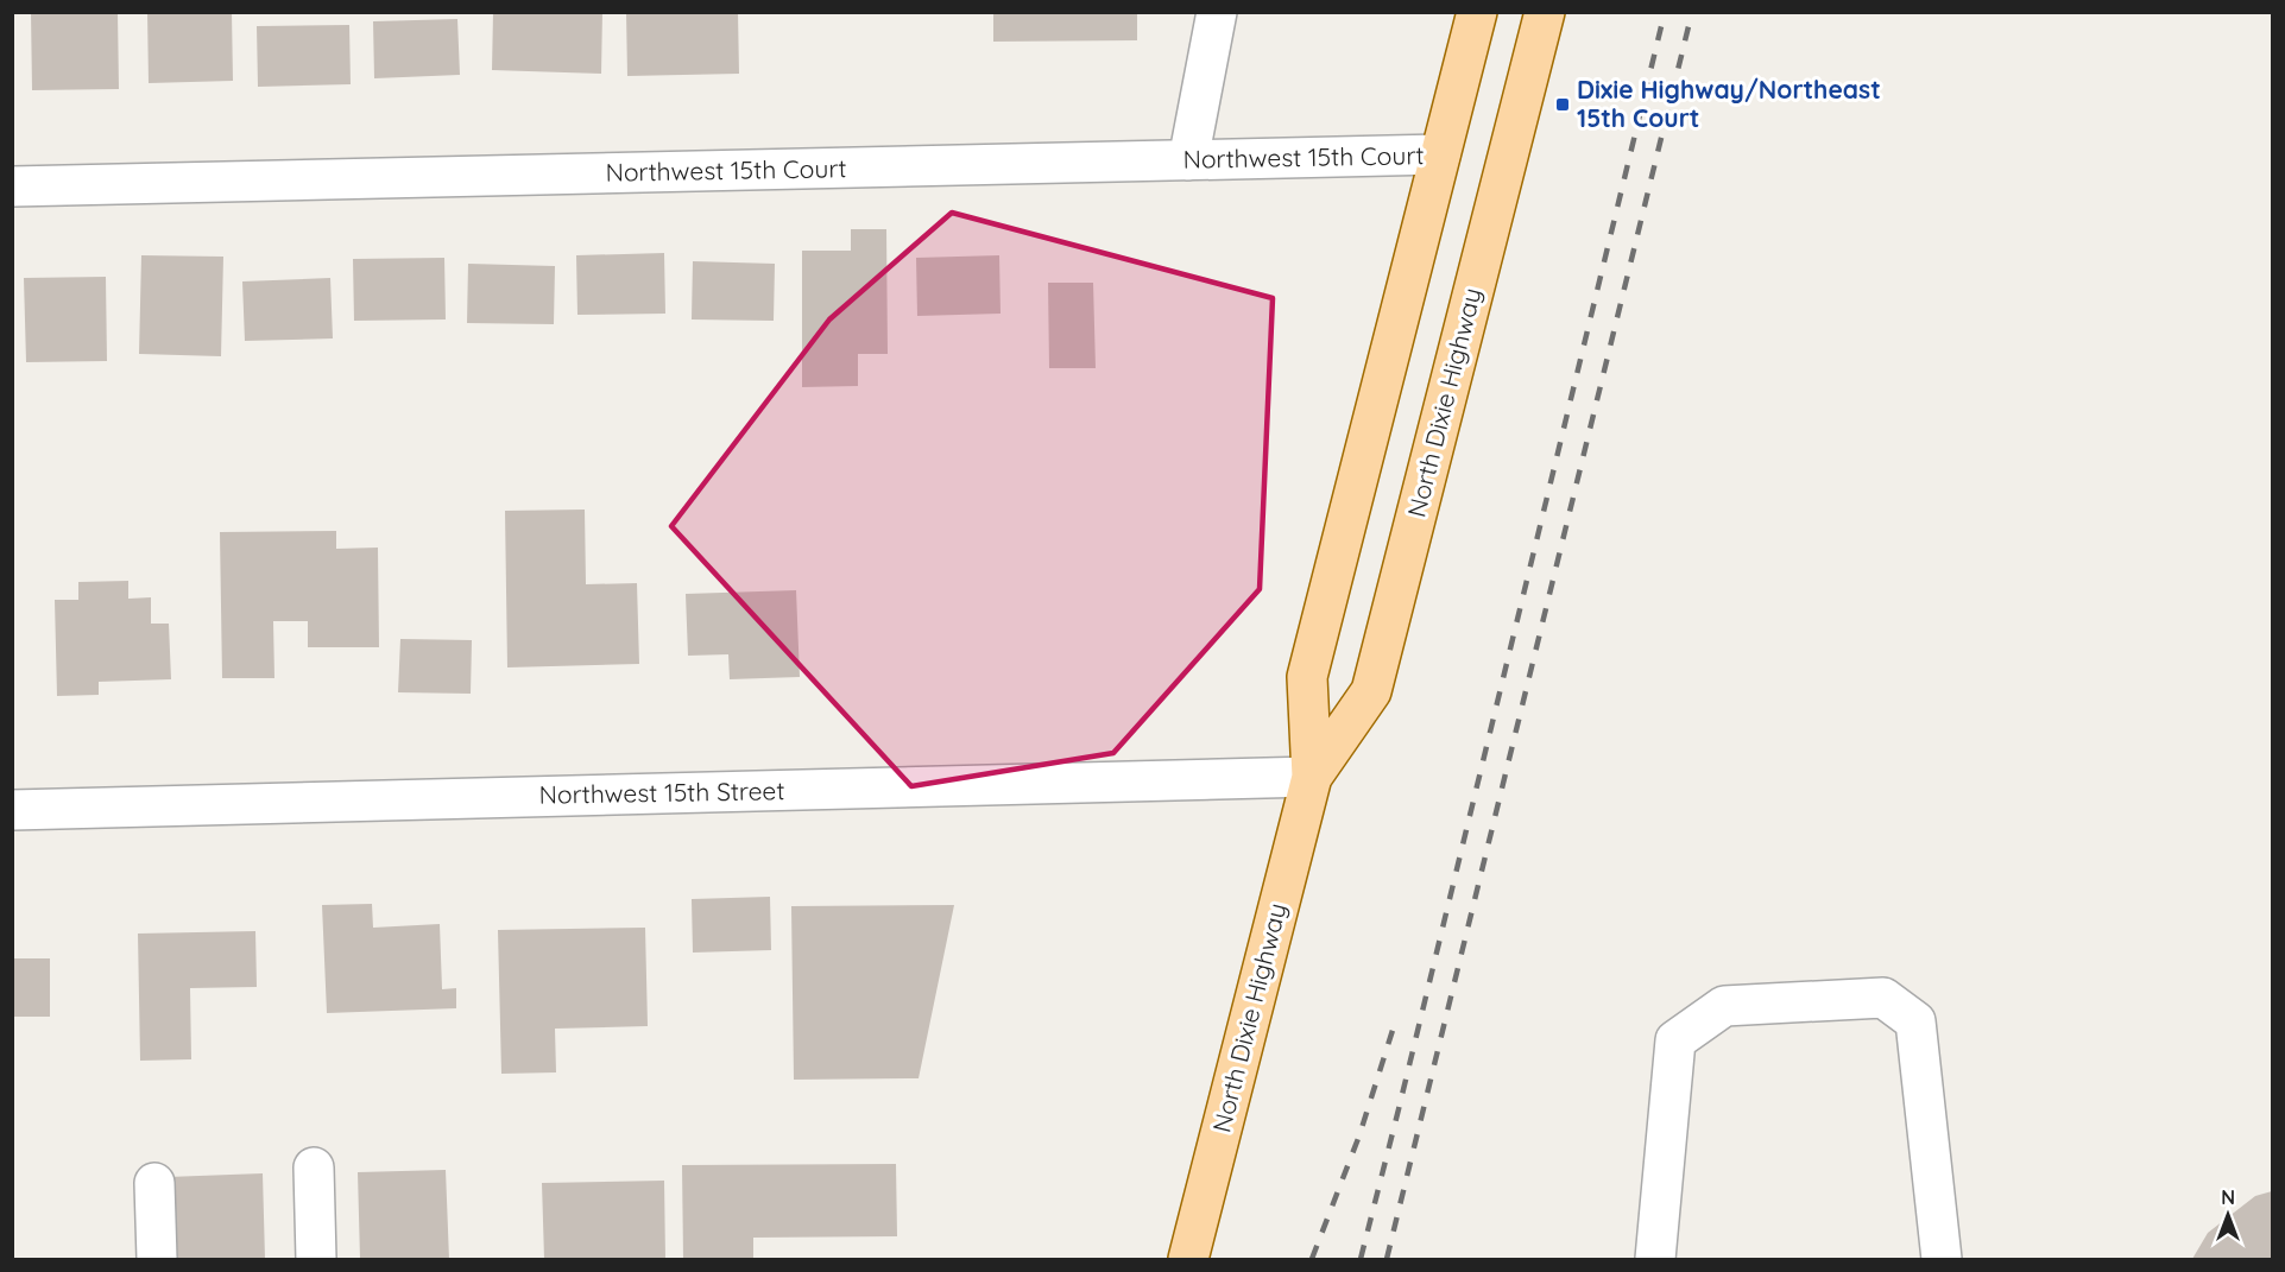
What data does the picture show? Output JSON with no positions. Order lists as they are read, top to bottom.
{
  "streets": {
    "main road": ["North Dixie Highway"],
    "street": ["Northwest 15th Court", "Northwest 15th Street"]
  },
  "crossings": [
    ["Northwest 15th Court", "North Dixie Highway"],
    ["North Dixie Highway", "Northwest 15th Street"]
  ],
  "places": {
    "transit": ["Dixie Highway/Northeast 15th Court"]
  },
  "north": "top"
}
